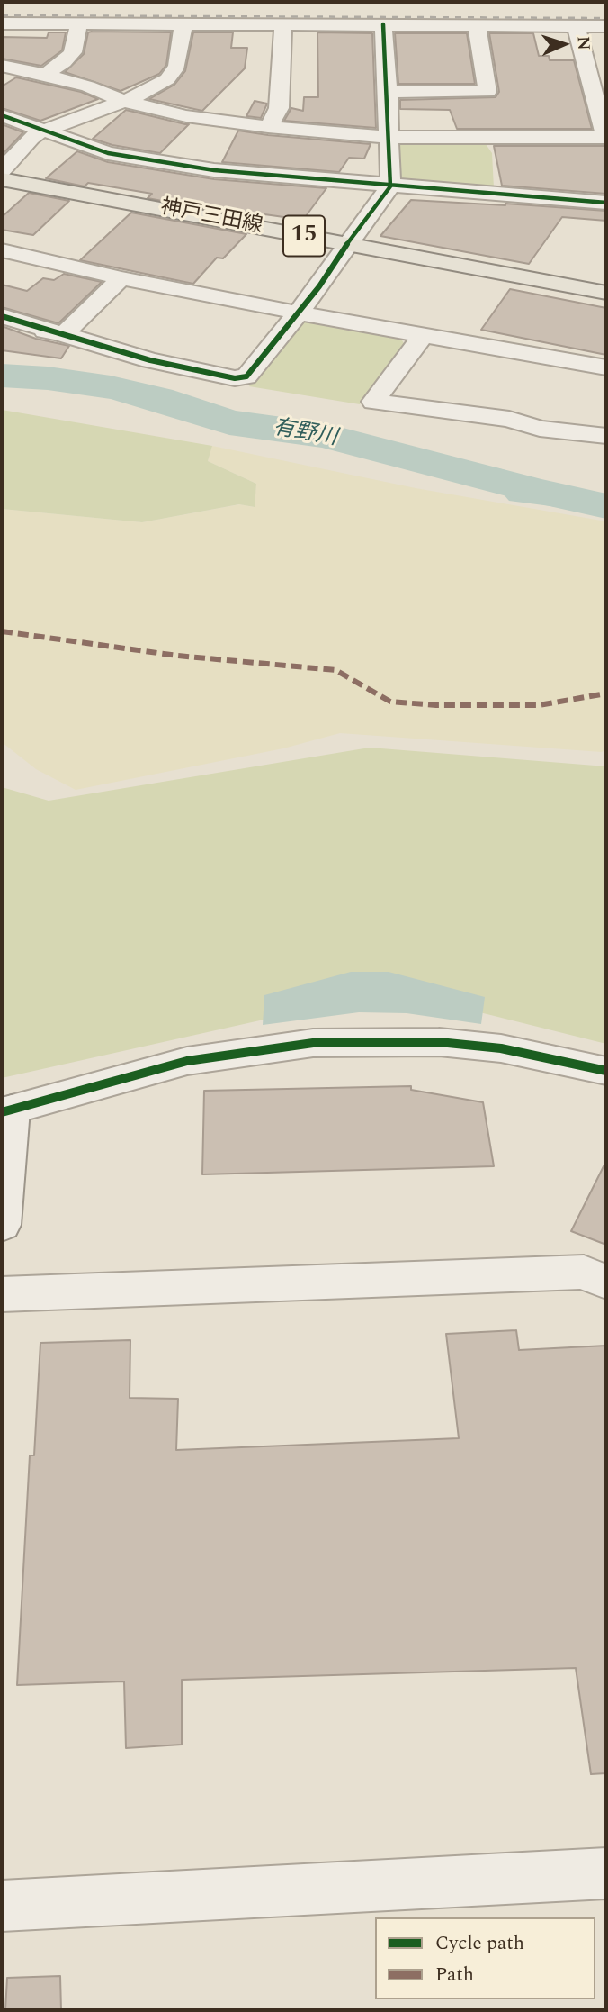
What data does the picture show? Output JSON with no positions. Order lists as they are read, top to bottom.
{
  "streets": {
    "main road": ["神戸三田線", "15"]
  },
  "water": ["有野川"],
  "legend": ["Cycle path", "Path"],
  "north": "right"
}
